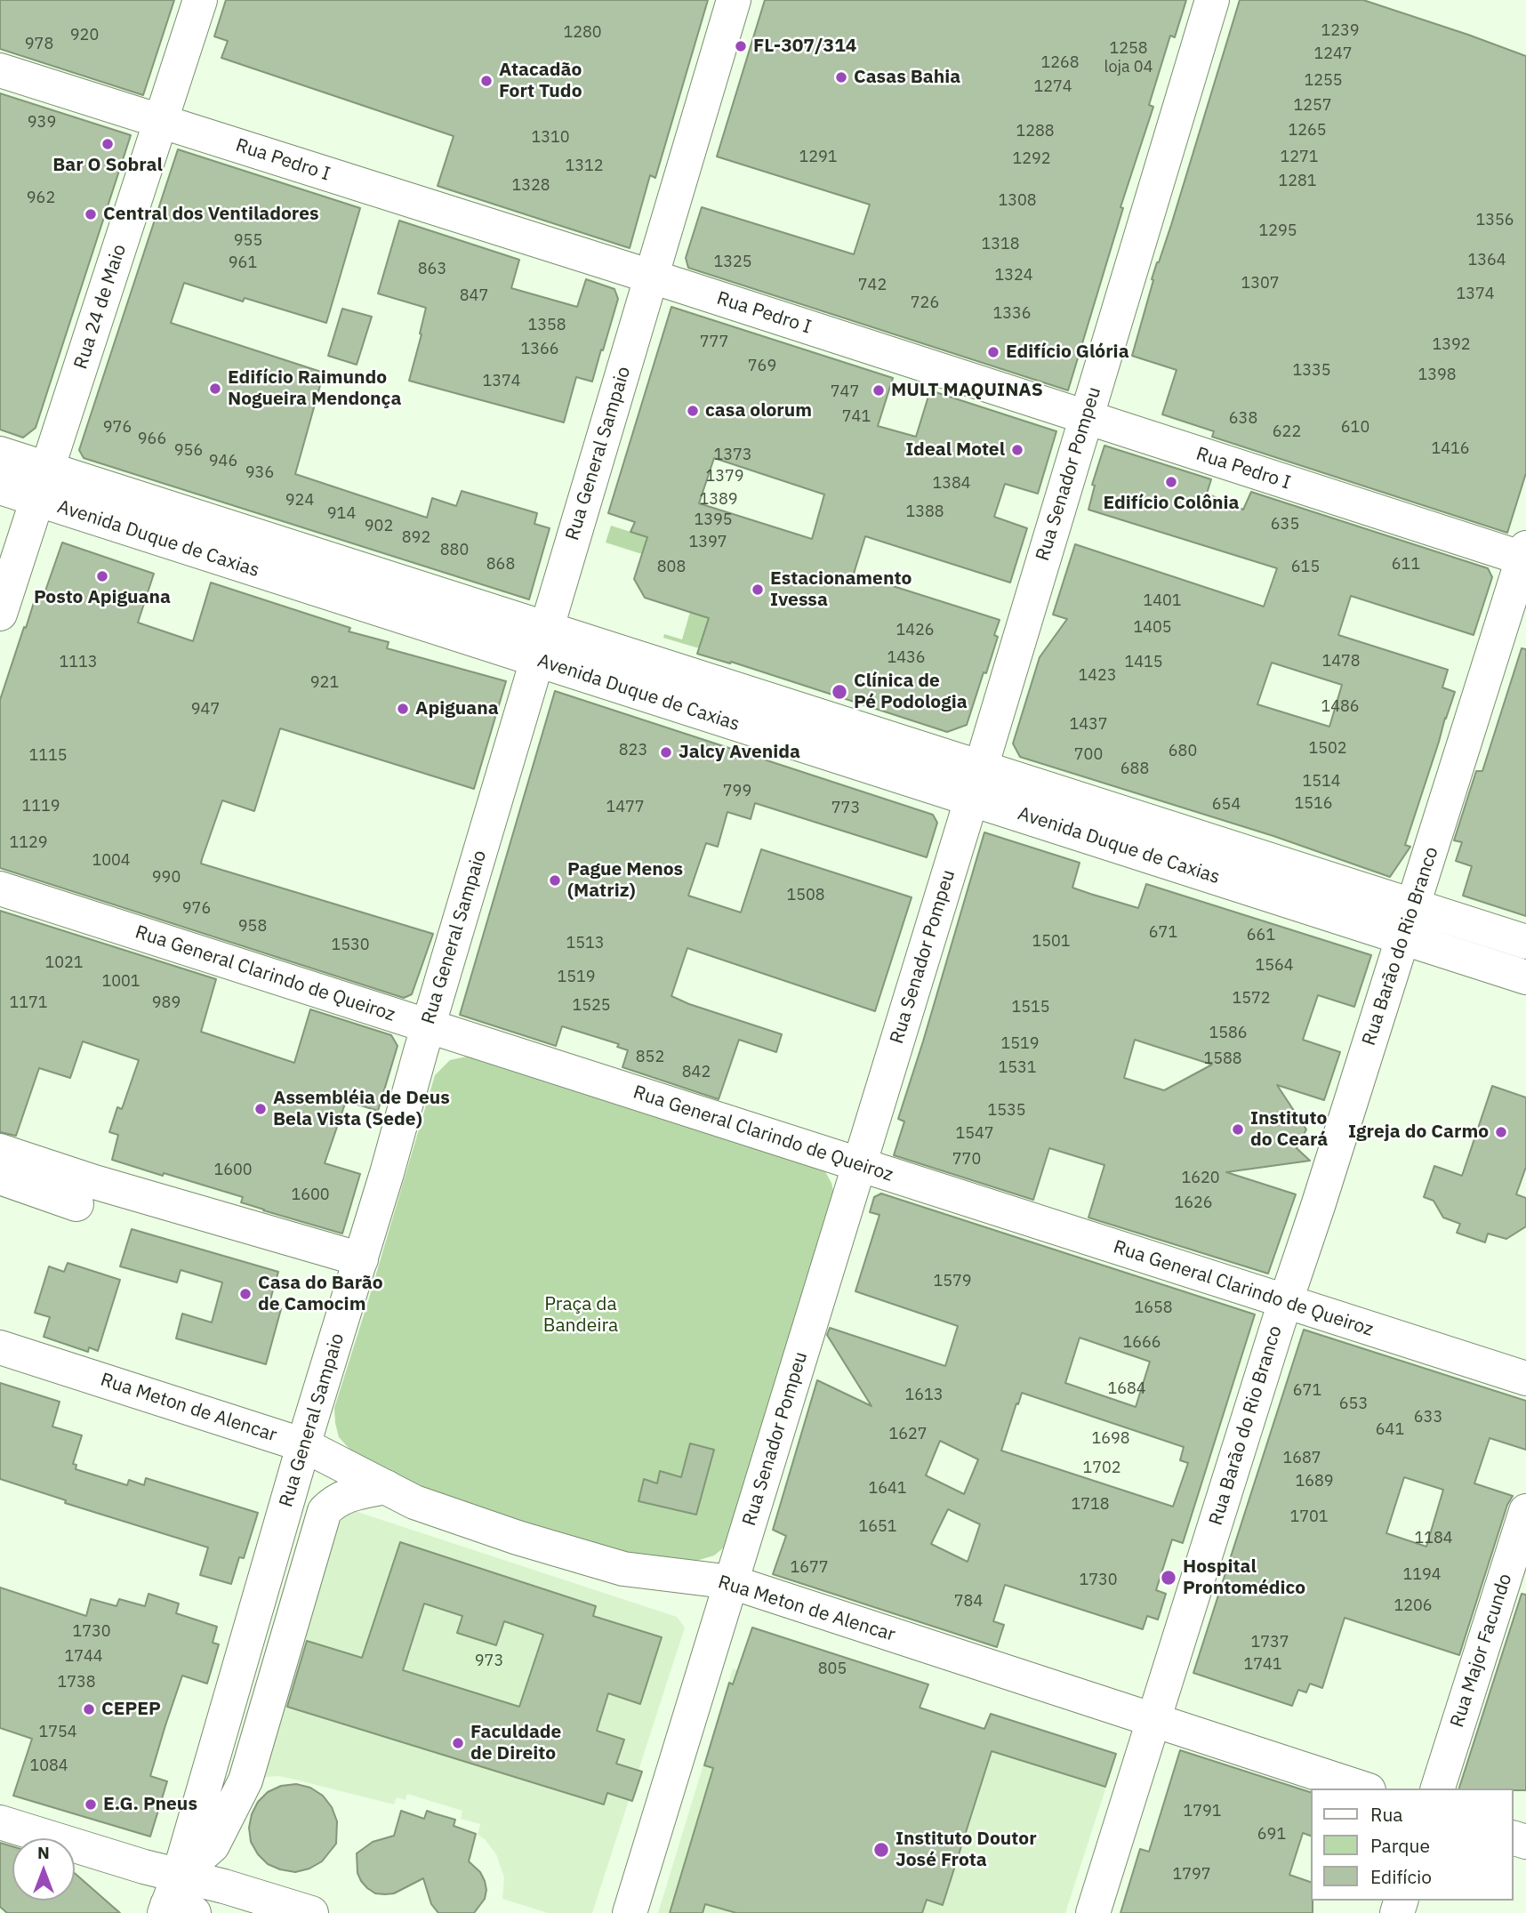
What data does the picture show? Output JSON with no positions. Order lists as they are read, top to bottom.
{
  "streets": {
    "street": [
      "Rua Pedro I",
      "Rua 24 de Maio",
      "Rua General Sampaio",
      "Rua Senador Pompeu",
      "Avenida Duque de Caxias",
      "Rua Barão do Rio Branco",
      "Rua General Clarindo de Queiroz",
      "Rua Meton de Alencar",
      "Rua Major Facundo"
    ]
  },
  "crossings": [
    ["Rua Pedro I", "Rua 24 de Maio"],
    ["Rua Pedro I", "Rua General Sampaio"],
    ["Rua Pedro I", "Rua Senador Pompeu"],
    ["Rua Pedro I", "Rua Barão do Rio Branco"],
    ["Rua 24 de Maio", "Avenida Duque de Caxias"],
    ["Rua General Sampaio", "Avenida Duque de Caxias"],
    ["Rua General Sampaio", "Rua General Clarindo de Queiroz"],
    ["Rua General Sampaio", "Rua Meton de Alencar"],
    ["Rua Senador Pompeu", "Avenida Duque de Caxias"],
    ["Rua Senador Pompeu", "Rua General Clarindo de Queiroz"],
    ["Rua Senador Pompeu", "Rua Meton de Alencar"],
    ["Avenida Duque de Caxias", "Rua Barão do Rio Branco"],
    ["Rua Barão do Rio Branco", "Rua General Clarindo de Queiroz"],
    ["Rua Barão do Rio Branco", "Rua Meton de Alencar"]
  ],
  "parks": ["Praça da Bandeira"],
  "places": [
    "FL-307/314",
    "Casas Bahia",
    "Atacadão Fort Tudo",
    "Bar O Sobral",
    "Central dos Ventiladores",
    "Edifício Glória",
    "Edifício Raimundo Nogueira Mendonça",
    "MULT MAQUINAS",
    "casa olorum",
    "Ideal Motel",
    "Edifício Colônia",
    "Posto Apiguana",
    "Estacionamento Ivessa",
    "Clínica de Pé Podologia",
    "Apiguana",
    "Jalcy Avenida",
    "Pague Menos (Matriz)",
    "Assembléia de Deus Bela Vista (Sede)",
    "Instituto do Ceará",
    "Igreja do Carmo",
    "Casa do Barão de Camocim",
    "Hospital Prontomédico",
    "CEPEP",
    "Faculdade de Direito",
    "E.G. Pneus",
    "Instituto Doutor José Frota"
  ],
  "house_numbers": [
    "1239",
    "1280",
    "920",
    "978",
    "1258 loja 04",
    "1247",
    "1268",
    "1255",
    "1274",
    "1257",
    "939",
    "1265",
    "1288",
    "1310",
    "1291",
    "1271",
    "1292",
    "1312",
    "1281",
    "1328",
    "962",
    "1308",
    "1356",
    "1295",
    "955",
    "1318",
    "1364",
    "1325",
    "961",
    "863",
    "1324",
    "1307",
    "742",
    "1374",
    "847",
    "726",
    "1336",
    "1358",
    "777",
    "1392",
    "1366",
    "769",
    "1335",
    "1398",
    "1374",
    "747",
    "741",
    "638",
    "976",
    "610",
    "622",
    "966",
    "1416",
    "956",
    "1373",
    "946",
    "936",
    "1379",
    "1384",
    "1389",
    "924",
    "1388",
    "914",
    "1395",
    "635",
    "902",
    "892",
    "1397",
    "880",
    "868",
    "611",
    "808",
    "615",
    "1401",
    "1405",
    "1426",
    "1436",
    "1478",
    "1113",
    "1415",
    "1423",
    "921",
    "1486",
    "947",
    "1437",
    "1502",
    "823",
    "680",
    "700",
    "1115",
    "688",
    "1514",
    "799",
    "1516",
    "654",
    "1119",
    "1477",
    "773",
    "1129",
    "1004",
    "990",
    "1508",
    "976",
    "958",
    "671",
    "661",
    "1501",
    "1513",
    "1530",
    "1021",
    "1564",
    "1519",
    "1001",
    "1572",
    "1171",
    "989",
    "1525",
    "1515",
    "1586",
    "1519",
    "852",
    "1588",
    "1531",
    "842",
    "1535",
    "1547",
    "770",
    "1600",
    "1620",
    "1600",
    "1626",
    "1579",
    "1658",
    "1666",
    "1684",
    "671",
    "1613",
    "653",
    "633",
    "641",
    "1627",
    "1698",
    "1687",
    "1702",
    "1689",
    "1641",
    "1718",
    "1701",
    "1651",
    "1184",
    "1677",
    "1194",
    "1730",
    "784",
    "1206",
    "1730",
    "1737",
    "1744",
    "973",
    "1741",
    "805",
    "1738",
    "1754",
    "1084",
    "1791",
    "691",
    "1797"
  ],
  "legend": ["Rua", "Parque", "Edifício"],
  "north": "top"
}
